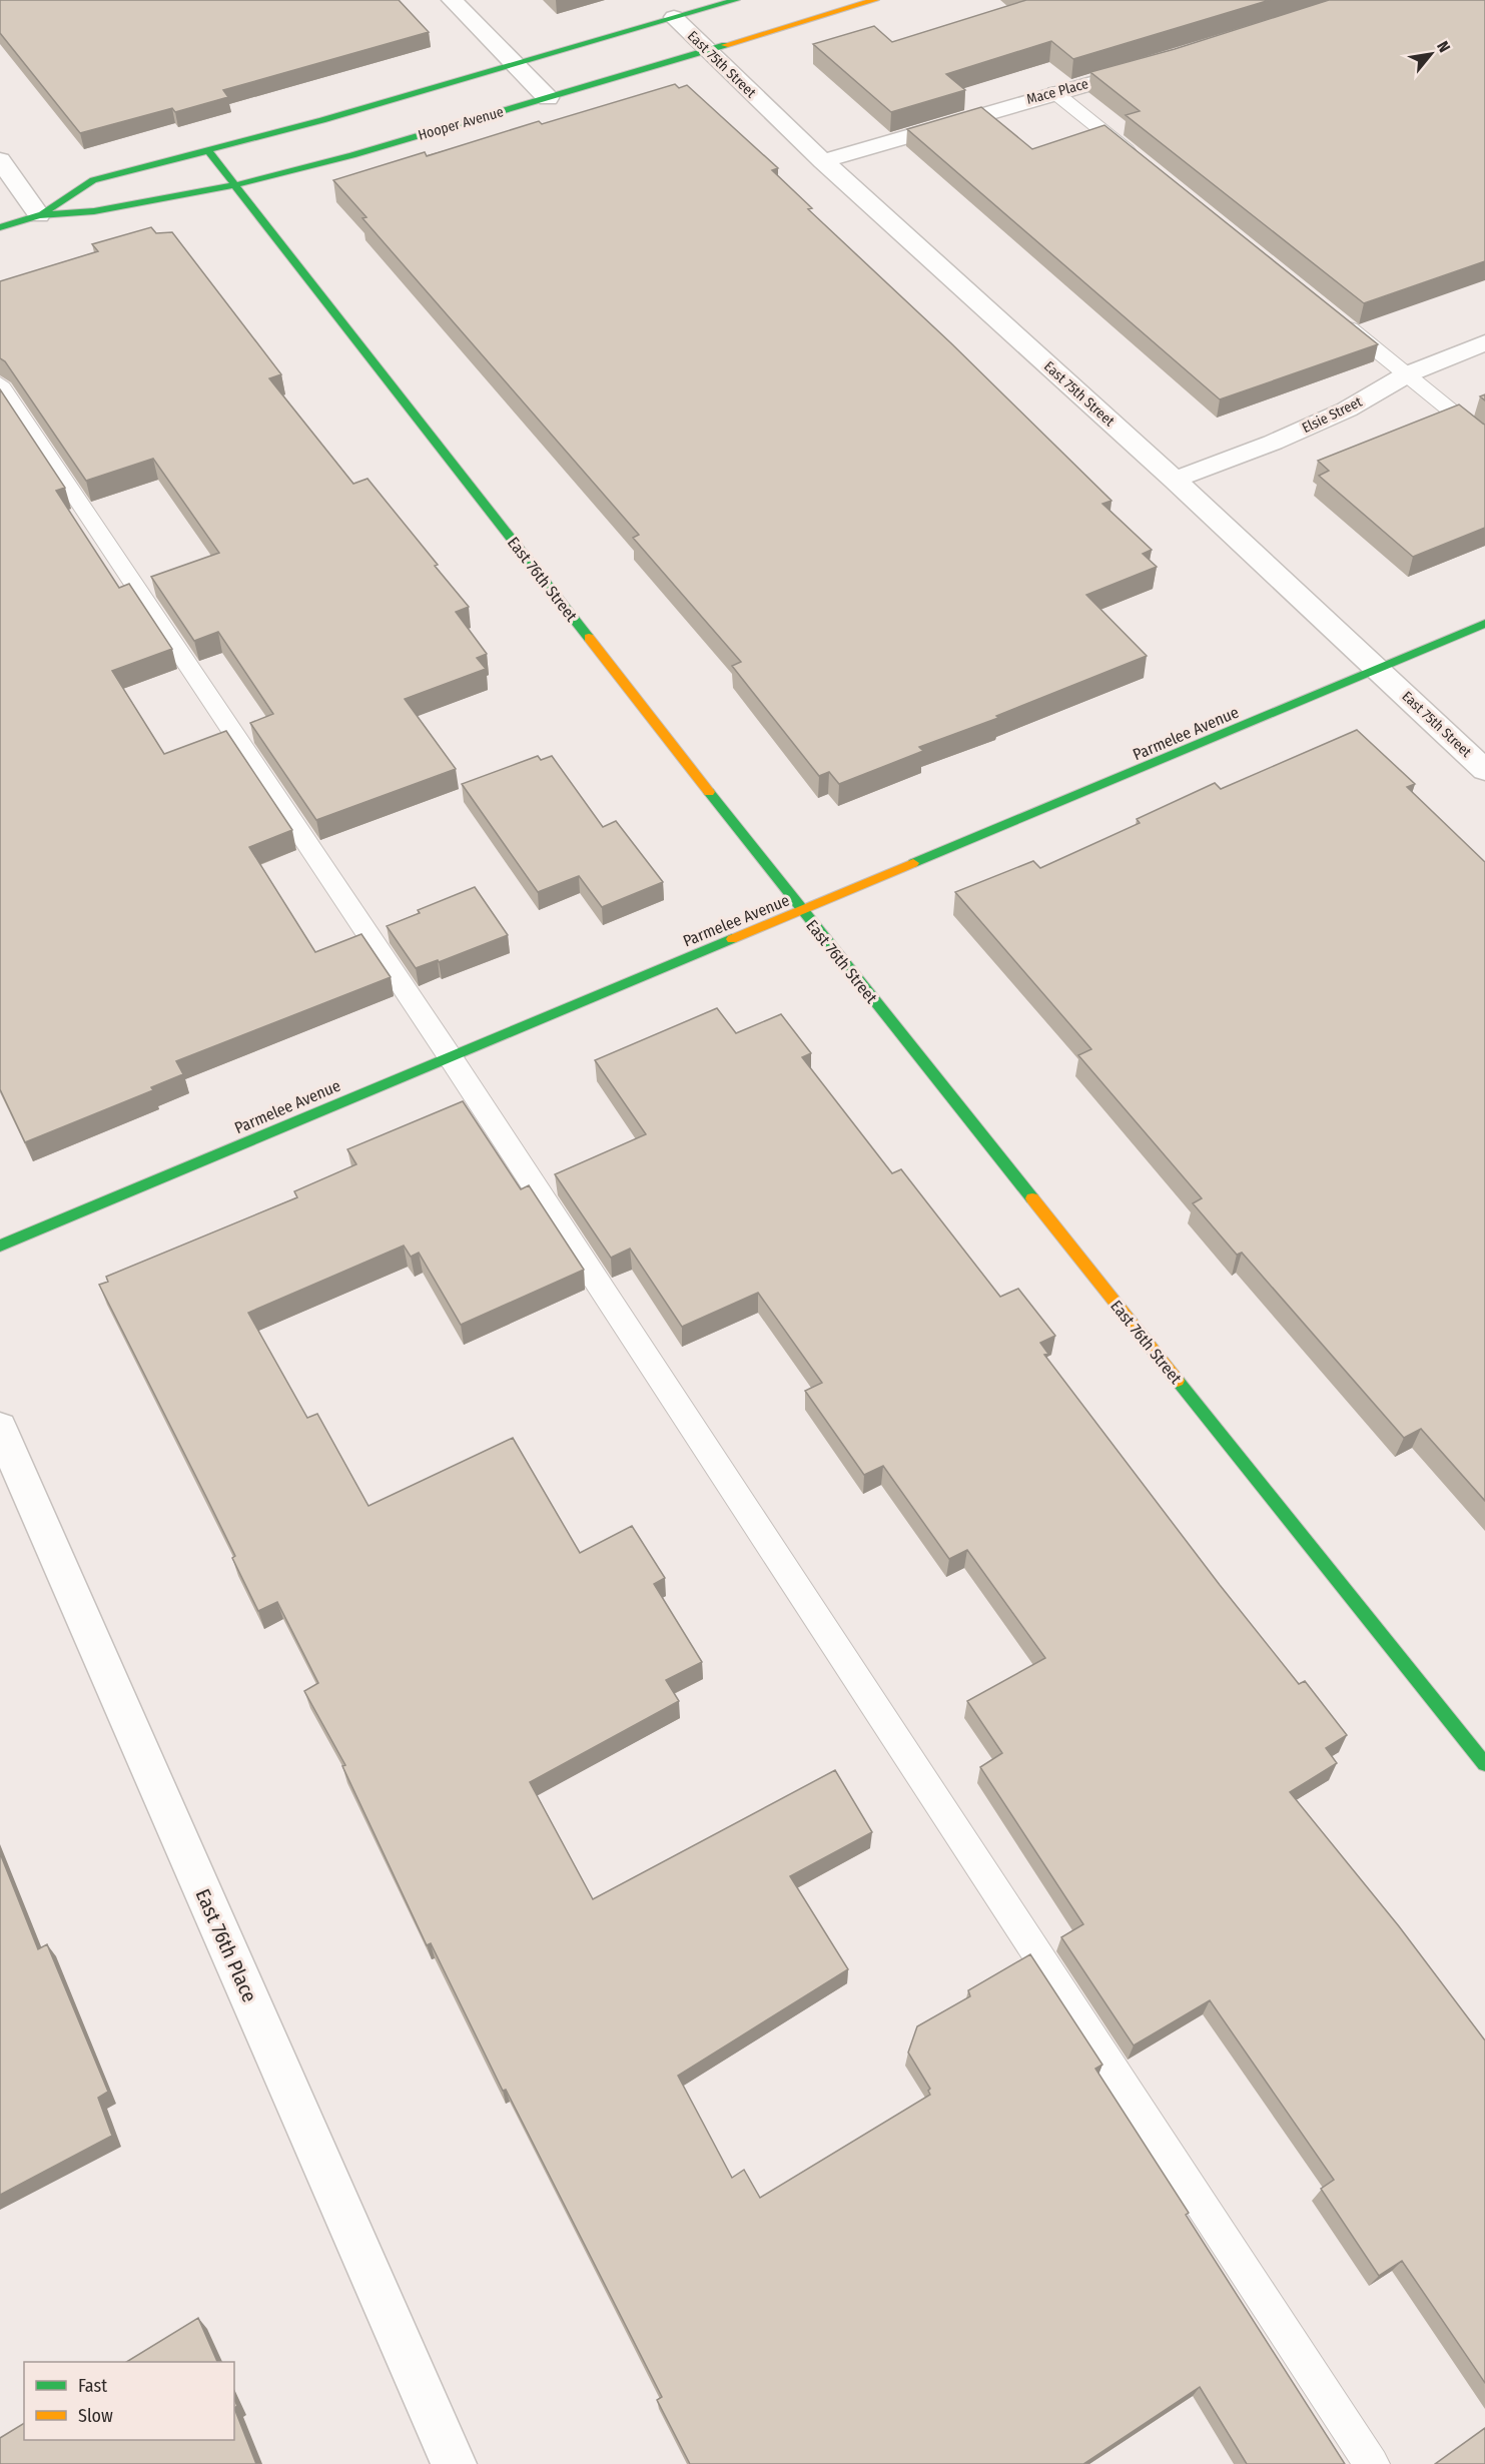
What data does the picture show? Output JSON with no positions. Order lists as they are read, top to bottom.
{
  "streets": {
    "street": [
      "East 75th Street",
      "Mace Place",
      "Hooper Avenue",
      "Elsie Street",
      "East 76th Street",
      "Parmelee Avenue",
      "East 76th Place"
    ]
  },
  "crossings": [
    ["East 75th Street", "Mace Place"],
    ["East 75th Street", "Hooper Avenue"],
    ["East 75th Street", "Elsie Street"],
    ["East 75th Street", "Parmelee Avenue"],
    ["Hooper Avenue", "East 76th Street"],
    ["East 76th Street", "Parmelee Avenue"]
  ],
  "legend": ["Fast", "Slow"],
  "north": "top right"
}
